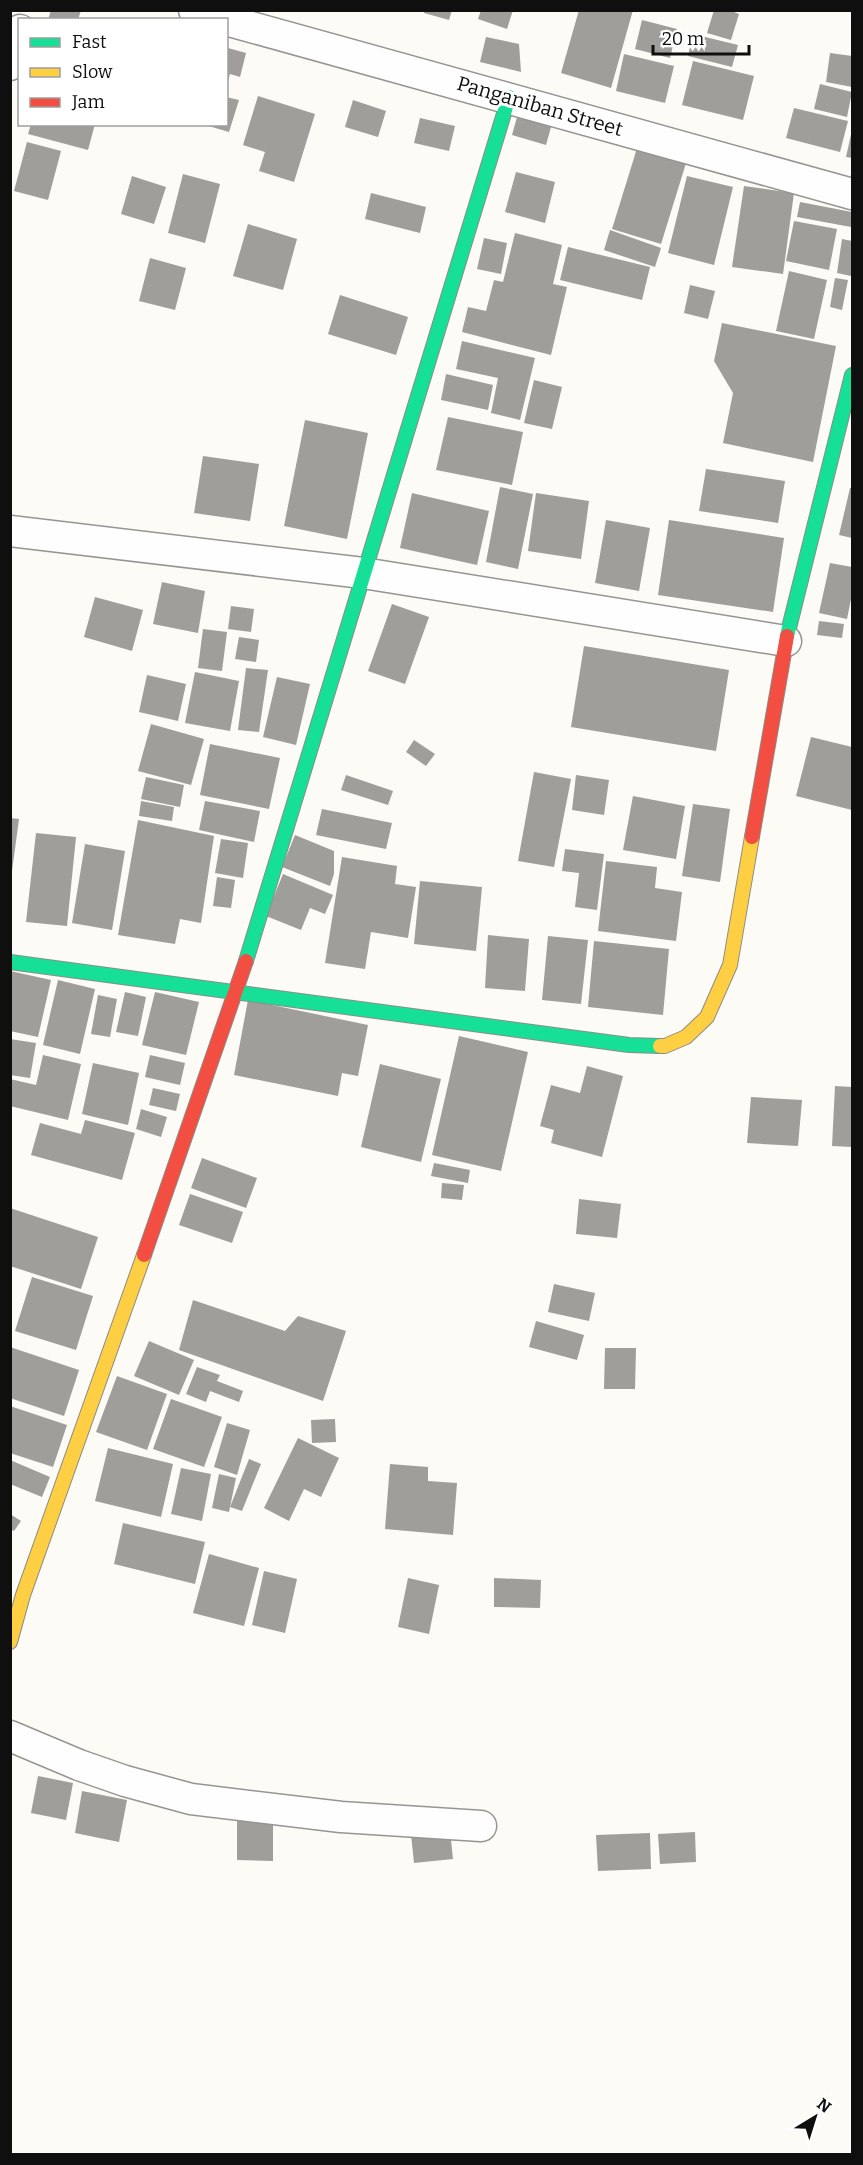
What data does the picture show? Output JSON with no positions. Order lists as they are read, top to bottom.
{
  "streets": {
    "street": ["Panganiban Street"]
  },
  "legend": ["Fast", "Slow", "Jam"],
  "scale_bar": "20 m",
  "north": "top right"
}
